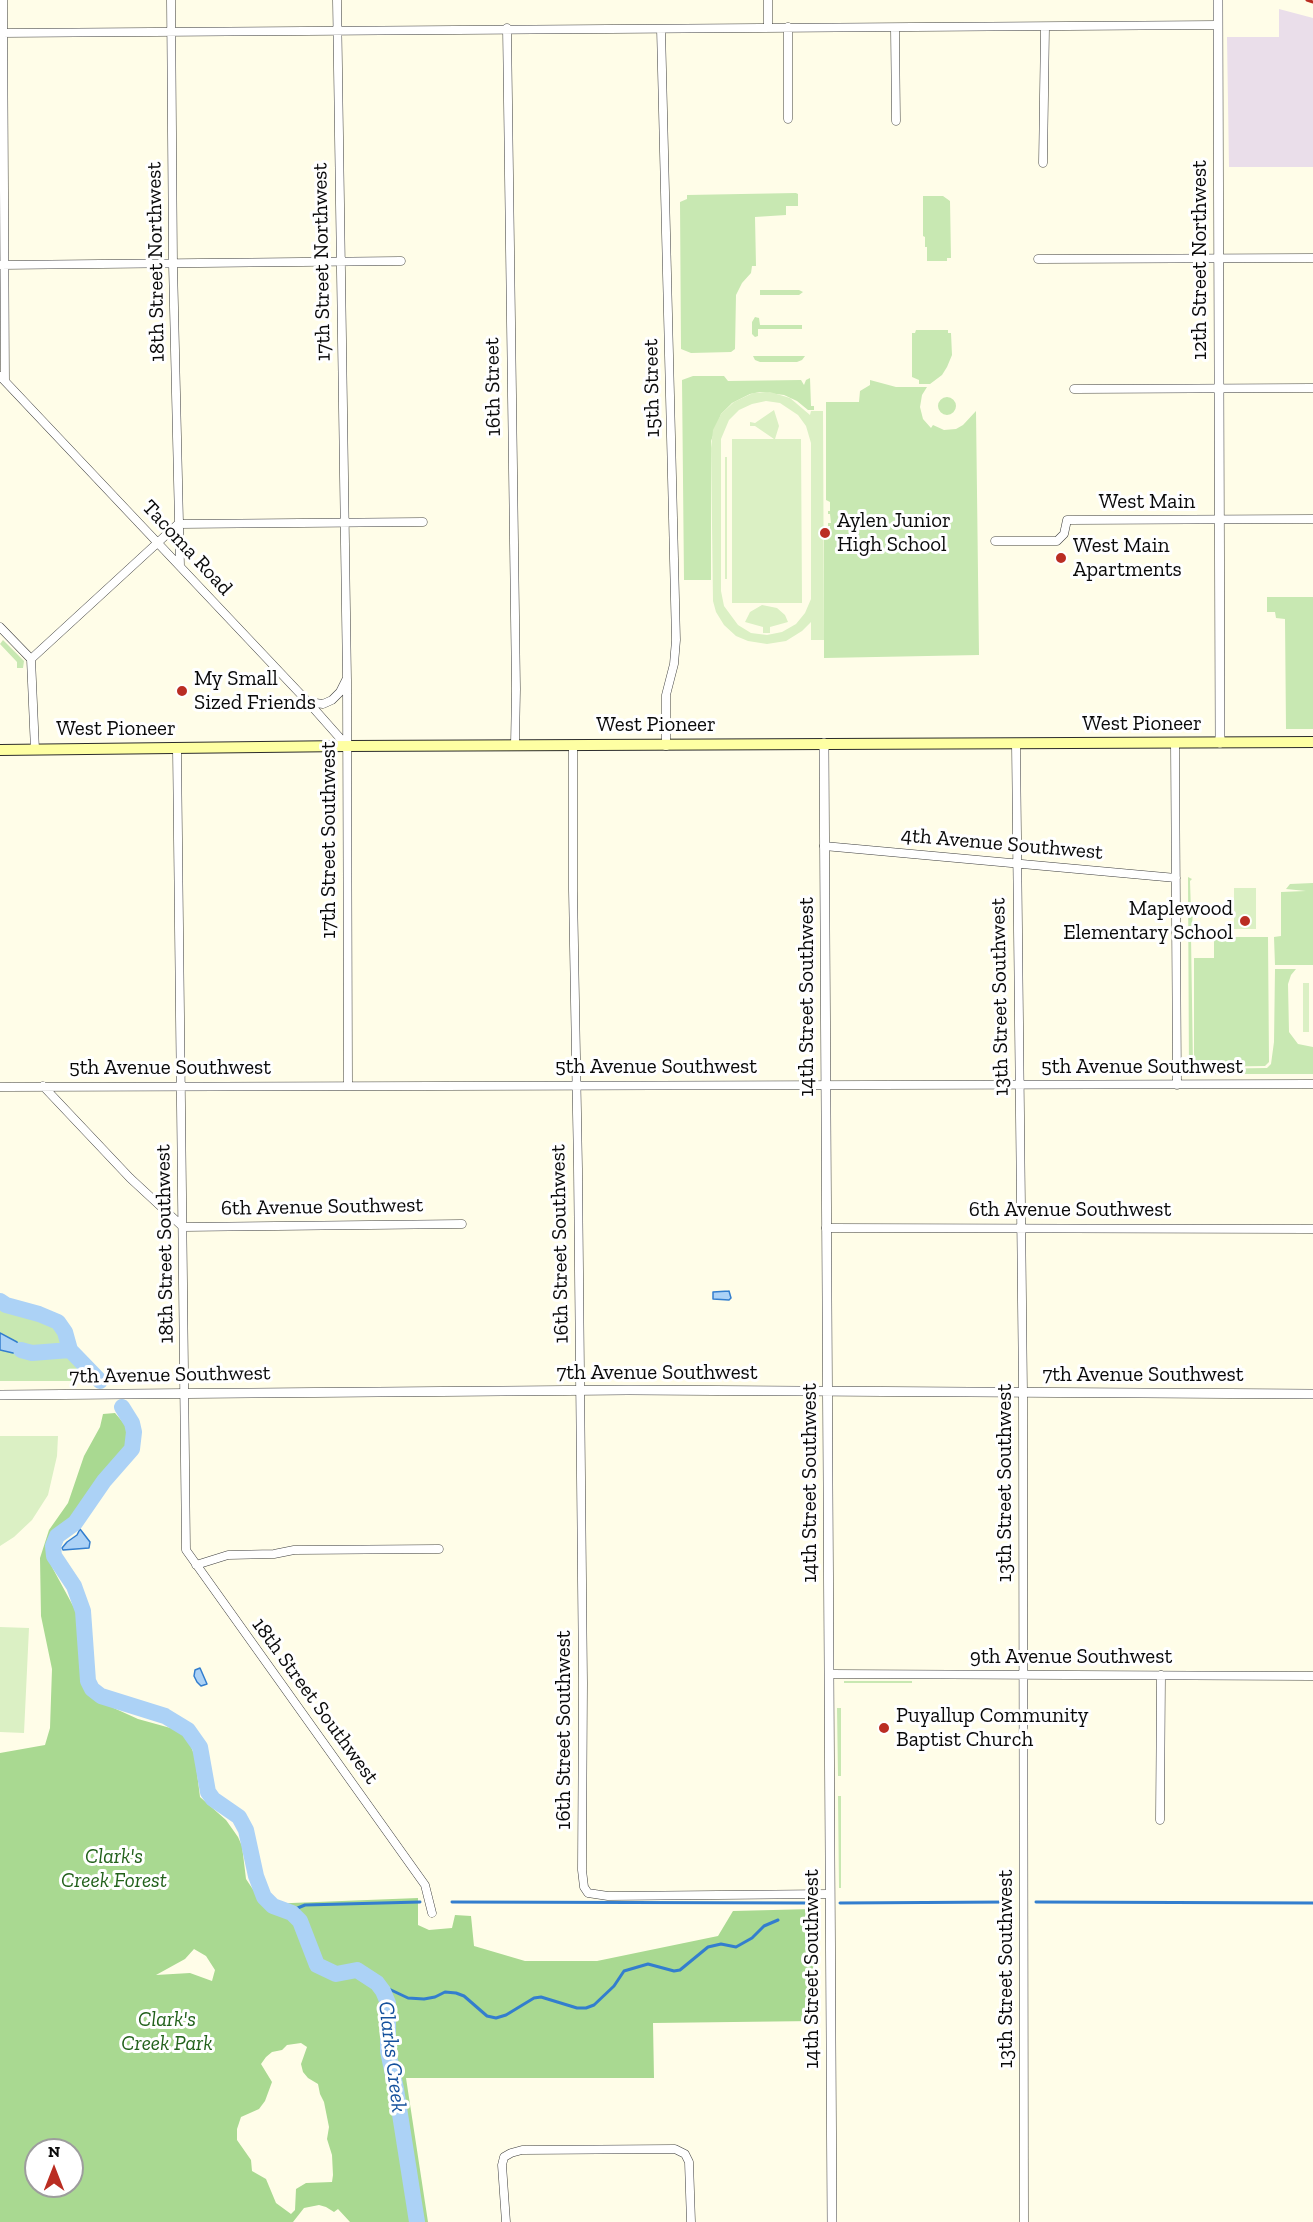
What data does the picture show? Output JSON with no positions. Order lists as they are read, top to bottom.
{
  "streets": {
    "main road": ["West Pioneer"],
    "street": [
      "12th Street Northwest",
      "18th Street Northwest",
      "17th Street Northwest",
      "16th Street",
      "15th Street",
      "West Main",
      "Tacoma Road",
      "17th Street Southwest",
      "4th Avenue Southwest",
      "14th Street Southwest",
      "13th Street Southwest",
      "5th Avenue Southwest",
      "6th Avenue Southwest",
      "18th Street Southwest",
      "16th Street Southwest",
      "7th Avenue Southwest",
      "9th Avenue Southwest"
    ]
  },
  "crossings": [
    ["12th Street Northwest", "West Main"],
    ["12th Street Northwest", "West Pioneer"],
    ["18th Street Northwest", "Tacoma Road"],
    ["17th Street Northwest", "17th Street Southwest"],
    ["16th Street", "West Pioneer"],
    ["15th Street", "West Pioneer"],
    ["Tacoma Road", "West Pioneer"],
    ["Tacoma Road", "17th Street Southwest"],
    ["West Pioneer", "17th Street Southwest"],
    ["West Pioneer", "14th Street Southwest"],
    ["West Pioneer", "13th Street Southwest"],
    ["West Pioneer", "18th Street Southwest"],
    ["West Pioneer", "16th Street Southwest"],
    ["17th Street Southwest", "5th Avenue Southwest"],
    ["4th Avenue Southwest", "14th Street Southwest"],
    ["4th Avenue Southwest", "13th Street Southwest"],
    ["14th Street Southwest", "5th Avenue Southwest"],
    ["14th Street Southwest", "6th Avenue Southwest"],
    ["14th Street Southwest", "16th Street Southwest"],
    ["14th Street Southwest", "7th Avenue Southwest"],
    ["14th Street Southwest", "9th Avenue Southwest"],
    ["13th Street Southwest", "5th Avenue Southwest"],
    ["13th Street Southwest", "6th Avenue Southwest"],
    ["13th Street Southwest", "7th Avenue Southwest"],
    ["13th Street Southwest", "9th Avenue Southwest"],
    ["5th Avenue Southwest", "18th Street Southwest"],
    ["5th Avenue Southwest", "16th Street Southwest"],
    ["6th Avenue Southwest", "18th Street Southwest"],
    ["18th Street Southwest", "7th Avenue Southwest"],
    ["16th Street Southwest", "7th Avenue Southwest"]
  ],
  "water": ["Clarks Creek"],
  "parks": ["Clark's Creek Forest", "Clark's Creek Park"],
  "places": [
    "Aylen Junior High School",
    "West Main Apartments",
    "My Small Sized Friends",
    "Maplewood Elementary School",
    "Puyallup Community Baptist Church"
  ],
  "north": "top"
}
